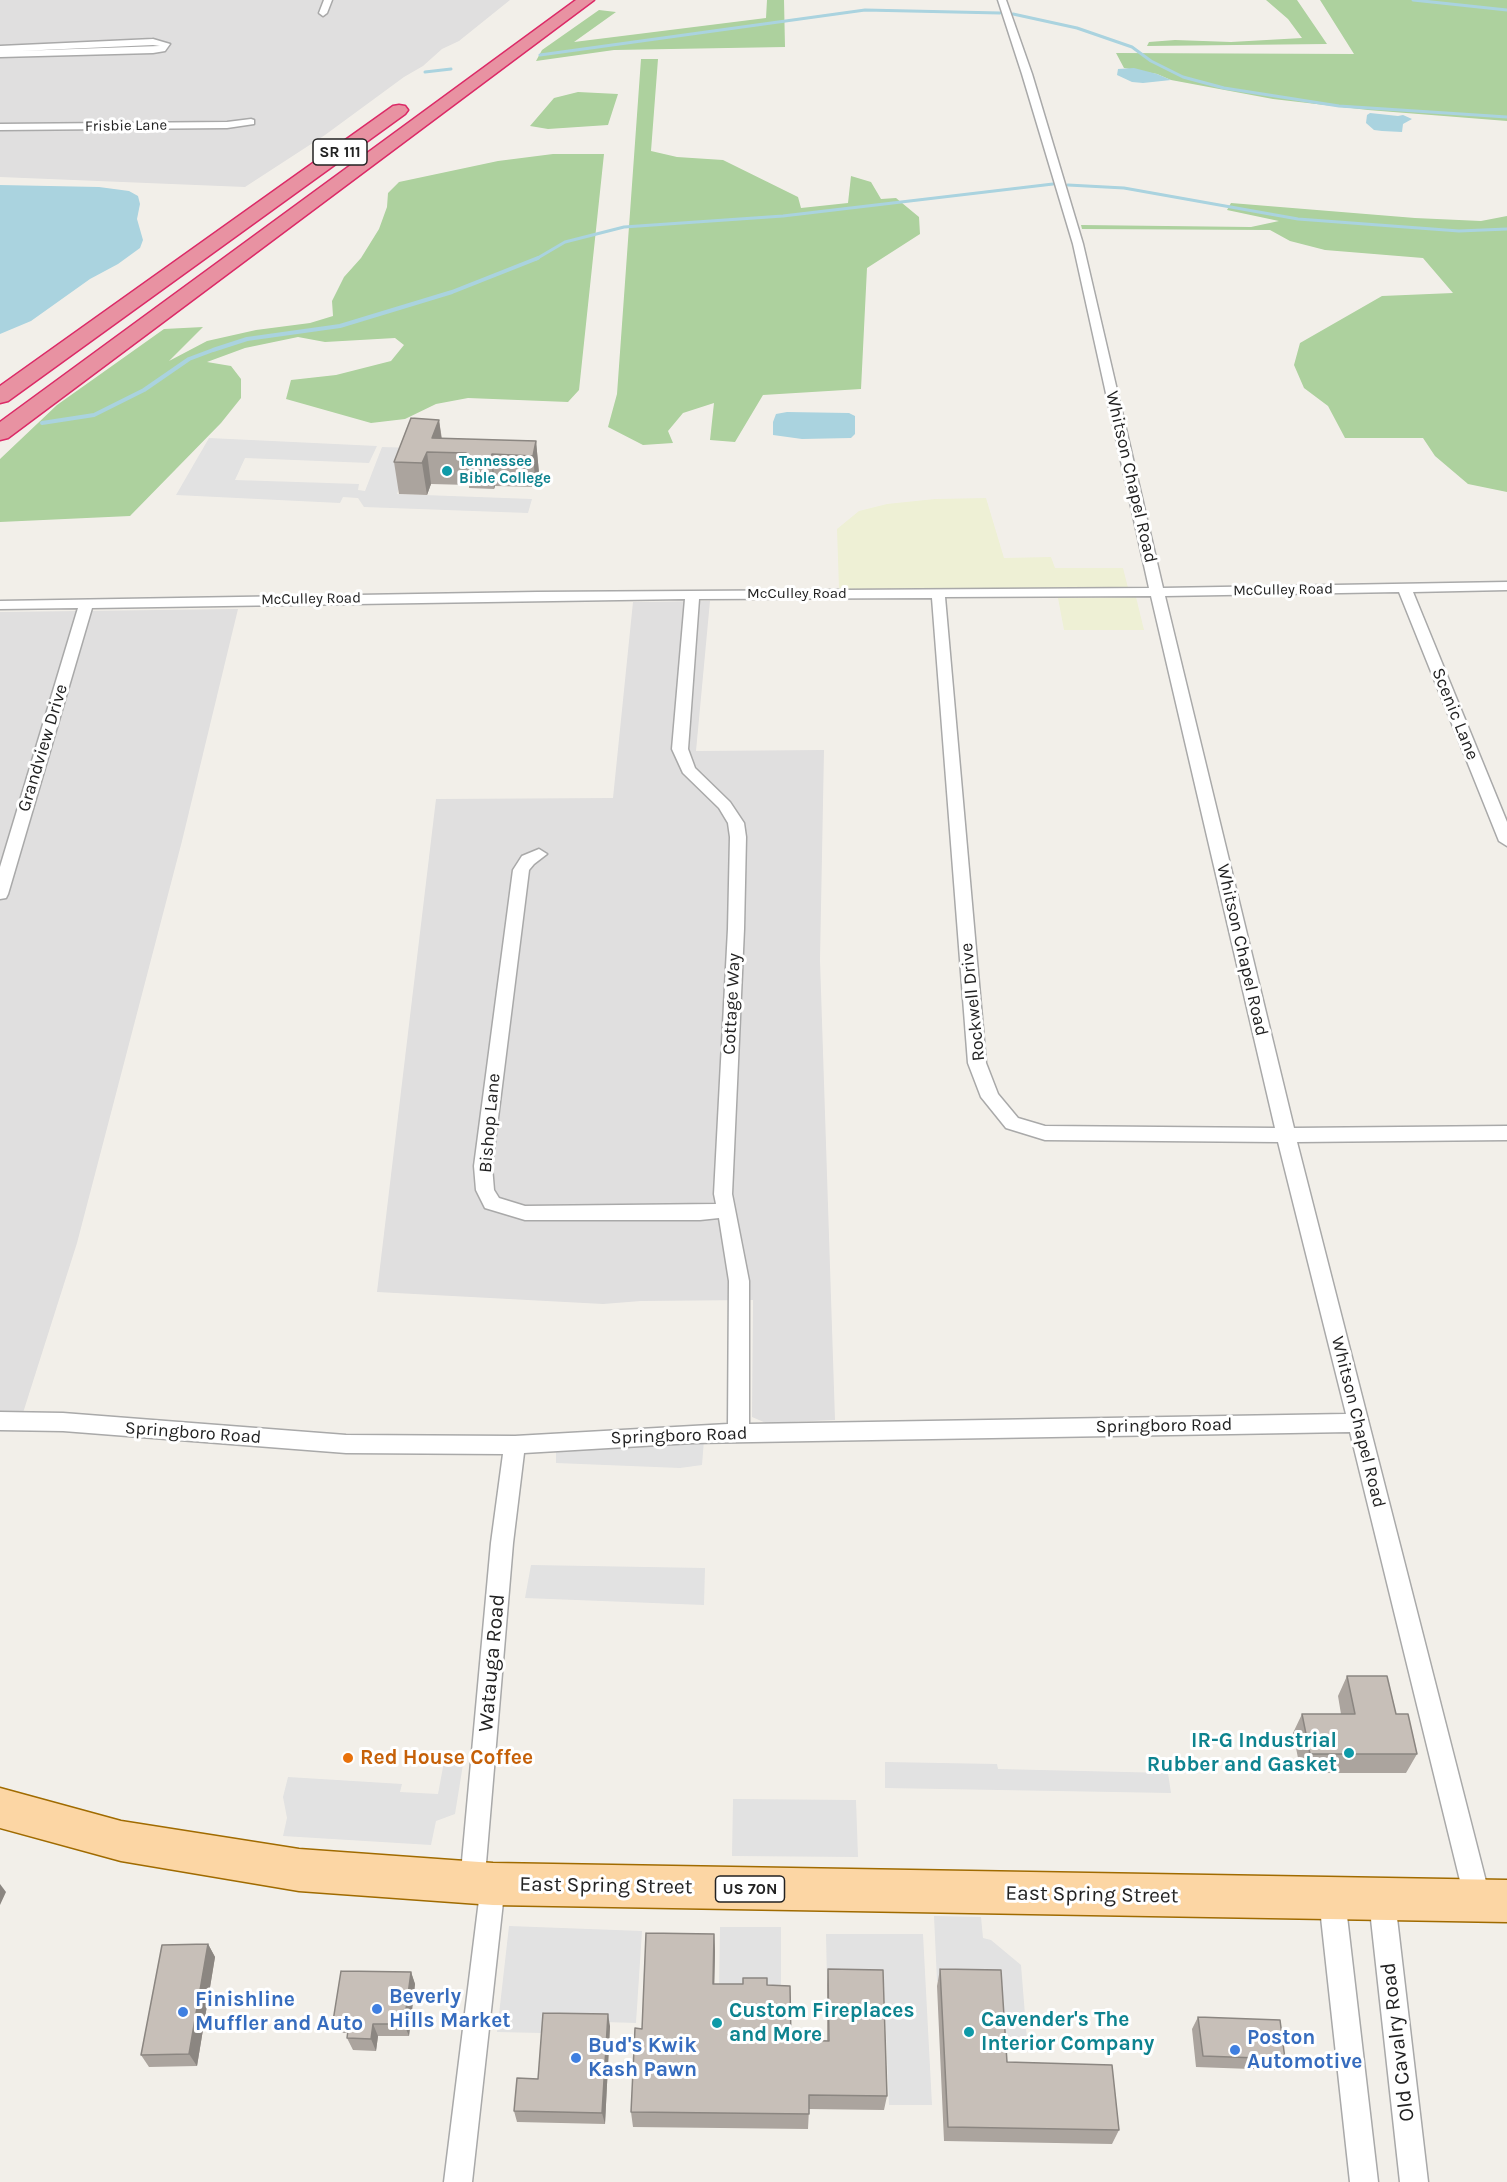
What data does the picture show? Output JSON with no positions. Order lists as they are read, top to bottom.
{
  "streets": {
    "highway": ["SR 111"],
    "main road": ["East Spring Street", "US 70N"],
    "street": [
      "Frisbie Lane",
      "Whitson Chapel Road",
      "McCulley Road",
      "Scenic Lane",
      "Grandview Drive",
      "Rockwell Drive",
      "Cottage Way",
      "Bishop Lane",
      "Springboro Road",
      "Watauga Road",
      "Old Cavalry Road"
    ]
  },
  "crossings": [
    ["Whitson Chapel Road", "McCulley Road"],
    ["Whitson Chapel Road", "Rockwell Drive"],
    ["Whitson Chapel Road", "Springboro Road"],
    ["Whitson Chapel Road", "East Spring Street"],
    ["McCulley Road", "Scenic Lane"],
    ["McCulley Road", "Grandview Drive"],
    ["McCulley Road", "Rockwell Drive"],
    ["McCulley Road", "Cottage Way"],
    ["Cottage Way", "Bishop Lane"],
    ["Cottage Way", "Springboro Road"],
    ["Springboro Road", "Watauga Road"],
    ["Watauga Road", "East Spring Street"],
    ["East Spring Street", "Old Cavalry Road"]
  ],
  "places": [
    "Tennessee Bible College",
    "IR-G Industrial Rubber and Gasket",
    "Red House Coffee",
    "Beverly Hills Market",
    "Finishline Muffler and Auto",
    "Custom Fireplaces and More",
    "Cavender's The Interior Company",
    "Poston Automotive",
    "Bud's Kwik Kash Pawn"
  ]
}
